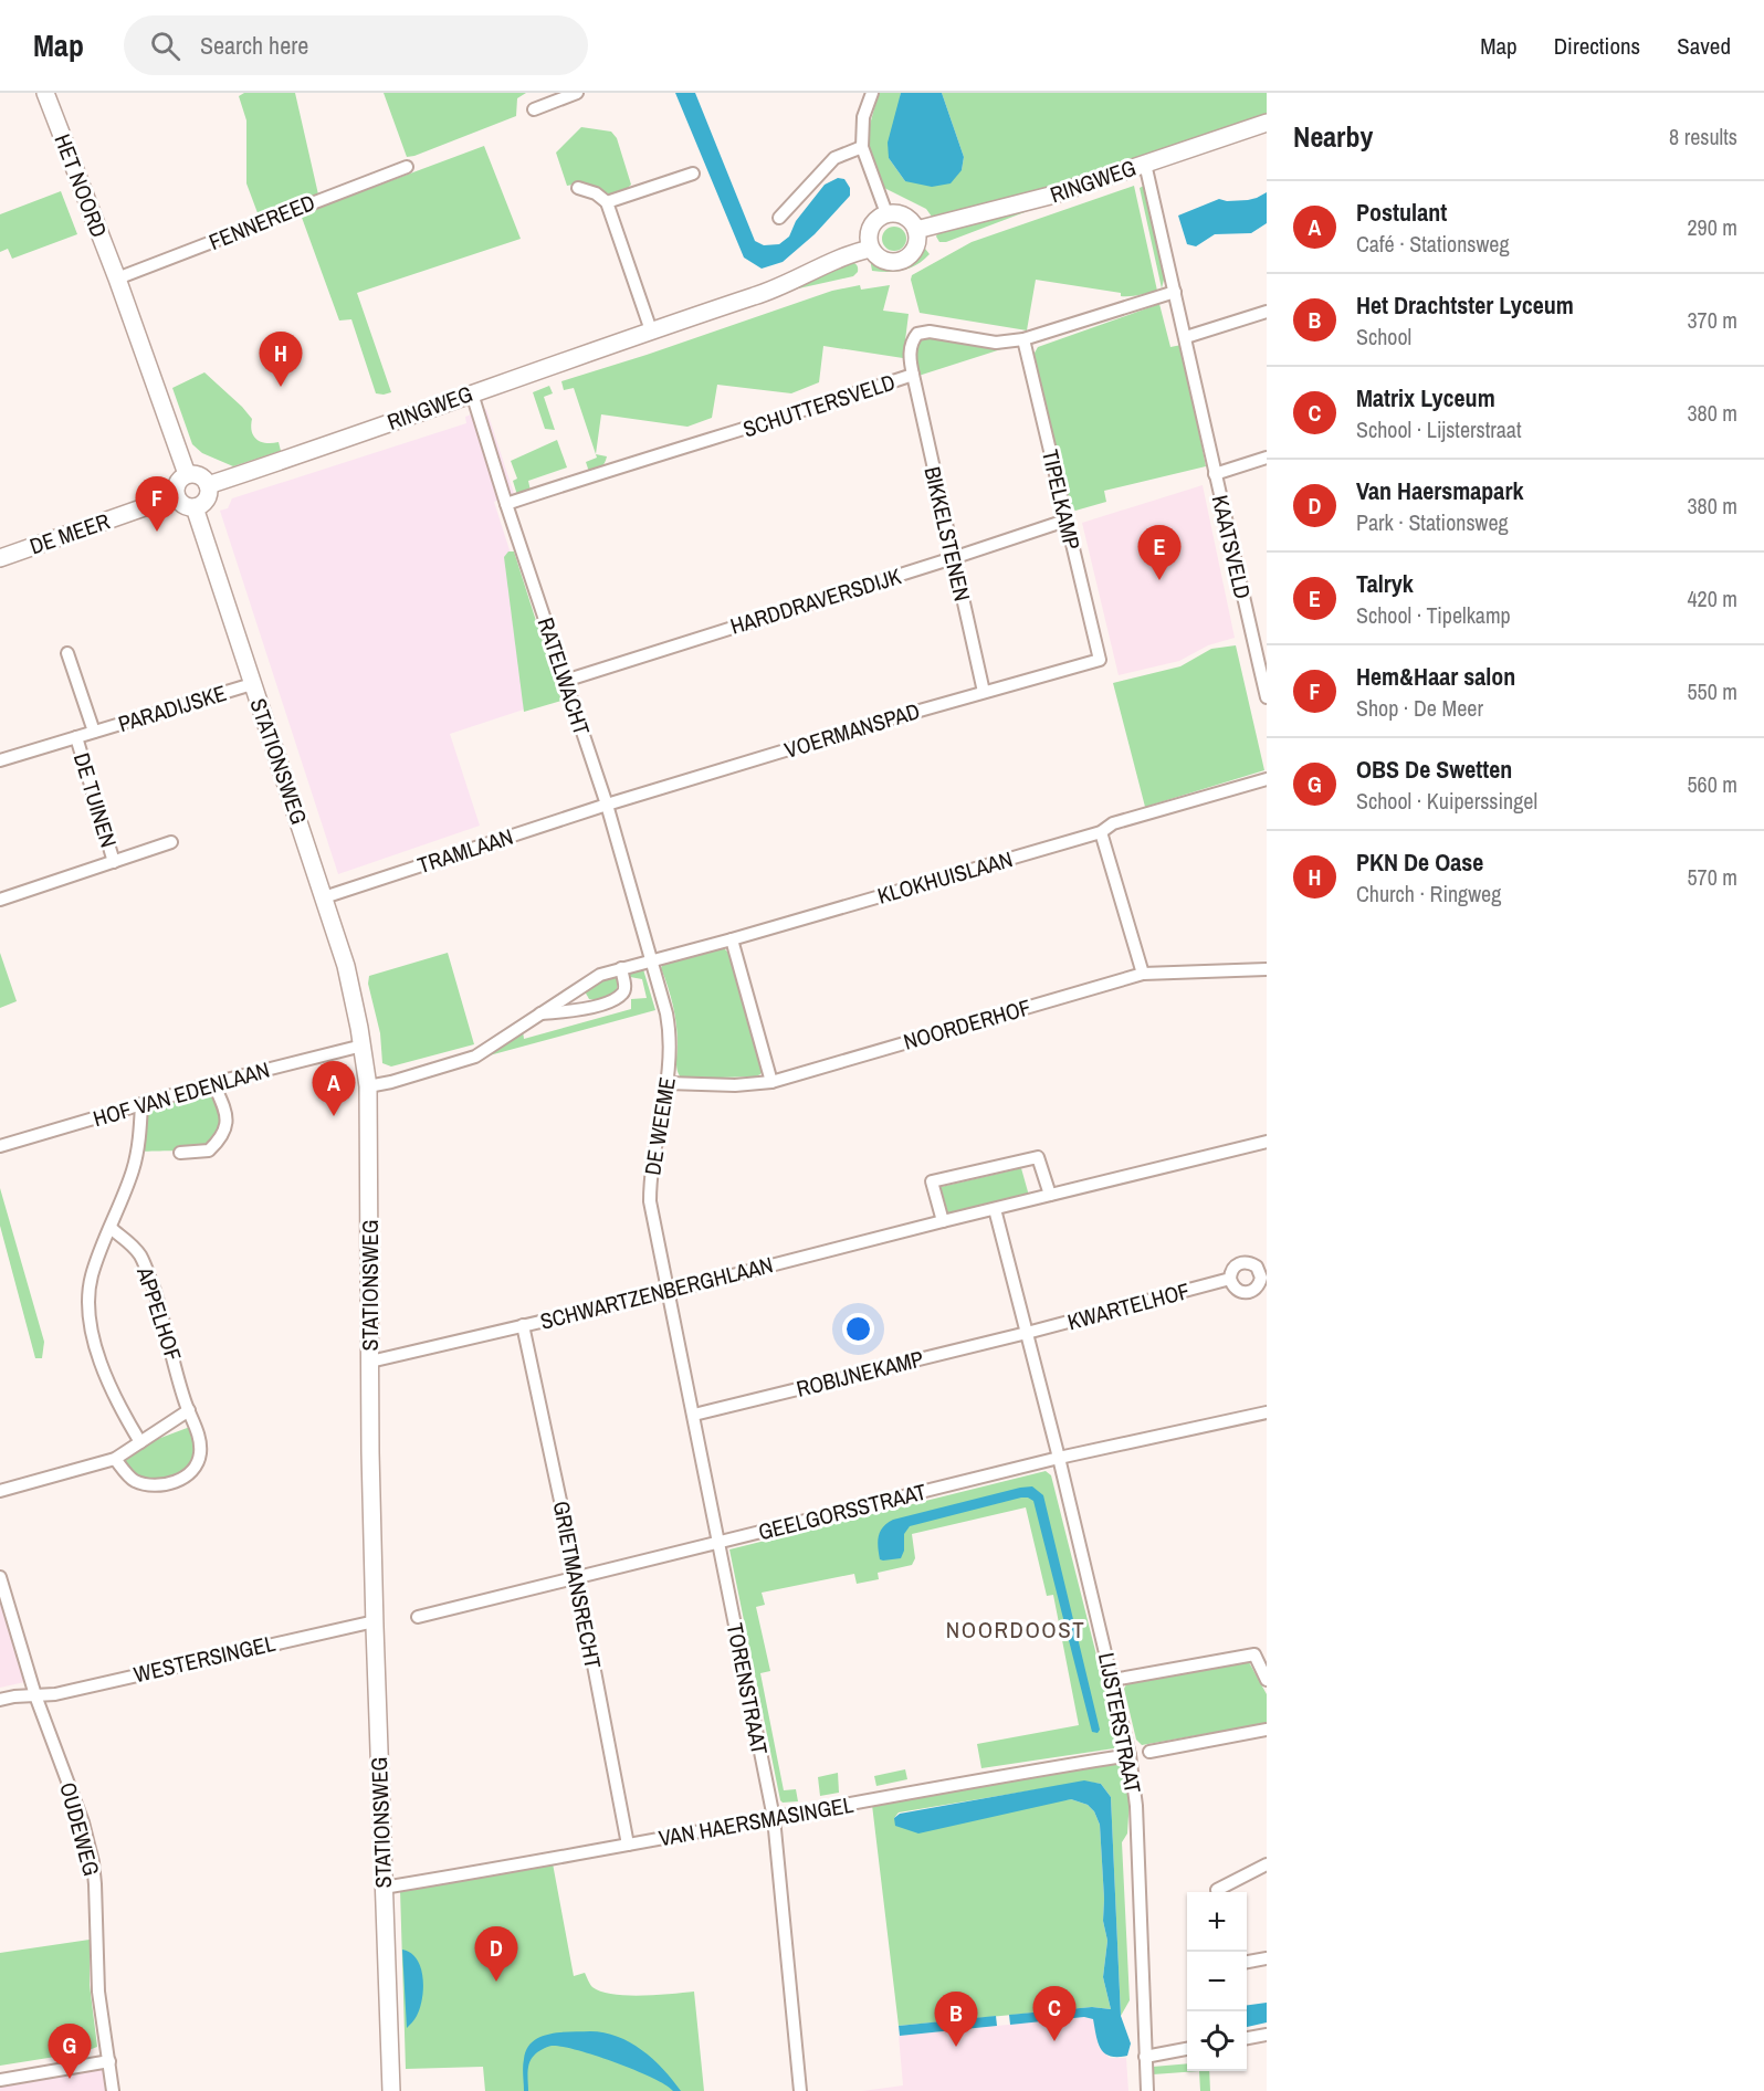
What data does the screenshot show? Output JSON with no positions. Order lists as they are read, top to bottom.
{
  "streets": {
    "street": [
      "RINGWEG",
      "HET NOORD",
      "FENNEREED",
      "SCHUTTERSVELD",
      "TIPELKAMP",
      "DE MEER",
      "BIKKELSTENEN",
      "KAATSVELD",
      "HARDDRAVERSDIJK",
      "RATELWACHT",
      "PARADIJSKE",
      "VOERMANSPAD",
      "STATIONSWEG",
      "DE TUINEN",
      "TRAMLAAN",
      "KLOKHUISLAAN",
      "NOORDERHOF",
      "HOF VAN EDENLAAN",
      "DE WEEME",
      "SCHWARTZENBERGHLAAN",
      "KWARTELHOF",
      "APPELHOF",
      "ROBIJNEKAMP",
      "GEELGORSSTRAAT",
      "GRIETMANSRECHT",
      "WESTERSINGEL",
      "TORENSTRAAT",
      "LIJSTERSTRAAT",
      "VAN HAERSMASINGEL",
      "OUDEWEG"
    ]
  },
  "crossings": [
    ["RINGWEG", "DE MEER"],
    ["RINGWEG", "RATELWACHT"],
    ["RINGWEG", "STATIONSWEG"],
    ["HET NOORD", "FENNEREED"],
    ["SCHUTTERSVELD", "TIPELKAMP"],
    ["SCHUTTERSVELD", "BIKKELSTENEN"],
    ["SCHUTTERSVELD", "RATELWACHT"],
    ["TIPELKAMP", "HARDDRAVERSDIJK"],
    ["TIPELKAMP", "VOERMANSPAD"],
    ["DE MEER", "STATIONSWEG"],
    ["BIKKELSTENEN", "HARDDRAVERSDIJK"],
    ["BIKKELSTENEN", "VOERMANSPAD"],
    ["HARDDRAVERSDIJK", "RATELWACHT"],
    ["RATELWACHT", "VOERMANSPAD"],
    ["RATELWACHT", "TRAMLAAN"],
    ["RATELWACHT", "KLOKHUISLAAN"],
    ["RATELWACHT", "DE WEEME"],
    ["PARADIJSKE", "STATIONSWEG"],
    ["PARADIJSKE", "DE TUINEN"],
    ["VOERMANSPAD", "TRAMLAAN"],
    ["STATIONSWEG", "TRAMLAAN"],
    ["STATIONSWEG", "KLOKHUISLAAN"],
    ["STATIONSWEG", "HOF VAN EDENLAAN"],
    ["STATIONSWEG", "SCHWARTZENBERGHLAAN"],
    ["STATIONSWEG", "WESTERSINGEL"],
    ["STATIONSWEG", "VAN HAERSMASINGEL"],
    ["KLOKHUISLAAN", "DE WEEME"],
    ["NOORDERHOF", "DE WEEME"],
    ["DE WEEME", "SCHWARTZENBERGHLAAN"],
    ["DE WEEME", "TORENSTRAAT"],
    ["SCHWARTZENBERGHLAAN", "GRIETMANSRECHT"],
    ["SCHWARTZENBERGHLAAN", "TORENSTRAAT"],
    ["SCHWARTZENBERGHLAAN", "LIJSTERSTRAAT"],
    ["KWARTELHOF", "ROBIJNEKAMP"],
    ["KWARTELHOF", "LIJSTERSTRAAT"],
    ["ROBIJNEKAMP", "TORENSTRAAT"],
    ["ROBIJNEKAMP", "LIJSTERSTRAAT"],
    ["GEELGORSSTRAAT", "GRIETMANSRECHT"],
    ["GEELGORSSTRAAT", "TORENSTRAAT"],
    ["GEELGORSSTRAAT", "LIJSTERSTRAAT"],
    ["GRIETMANSRECHT", "VAN HAERSMASINGEL"],
    ["WESTERSINGEL", "OUDEWEG"],
    ["TORENSTRAAT", "VAN HAERSMASINGEL"],
    ["LIJSTERSTRAAT", "VAN HAERSMASINGEL"]
  ],
  "districts": ["NOORDOOST"],
  "page": {
    "header": "Map",
    "search": "Search here",
    "nav": ["Map", "Directions", "Saved"],
    "heading": ["Nearby", "8 results"],
    "list": [
      {
        "mark": "A",
        "name": "Postulant",
        "note": "Café · Stationsweg",
        "value": "290 m"
      },
      {
        "mark": "B",
        "name": "Het Drachtster Lyceum",
        "note": "School",
        "value": "370 m"
      },
      {
        "mark": "C",
        "name": "Matrix Lyceum",
        "note": "School · Lijsterstraat",
        "value": "380 m"
      },
      {
        "mark": "D",
        "name": "Van Haersmapark",
        "note": "Park · Stationsweg",
        "value": "380 m"
      },
      {
        "mark": "E",
        "name": "Talryk",
        "note": "School · Tipelkamp",
        "value": "420 m"
      },
      {
        "mark": "F",
        "name": "Hem&Haar salon",
        "note": "Shop · De Meer",
        "value": "550 m"
      },
      {
        "mark": "G",
        "name": "OBS De Swetten",
        "note": "School · Kuiperssingel",
        "value": "560 m"
      },
      {
        "mark": "H",
        "name": "PKN De Oase",
        "note": "Church · Ringweg",
        "value": "570 m"
      }
    ],
    "pins": [
      "H",
      "F",
      "E",
      "A",
      "D",
      "C",
      "B",
      "G"
    ],
    "map_buttons": ["+", "−"]
  }
}
